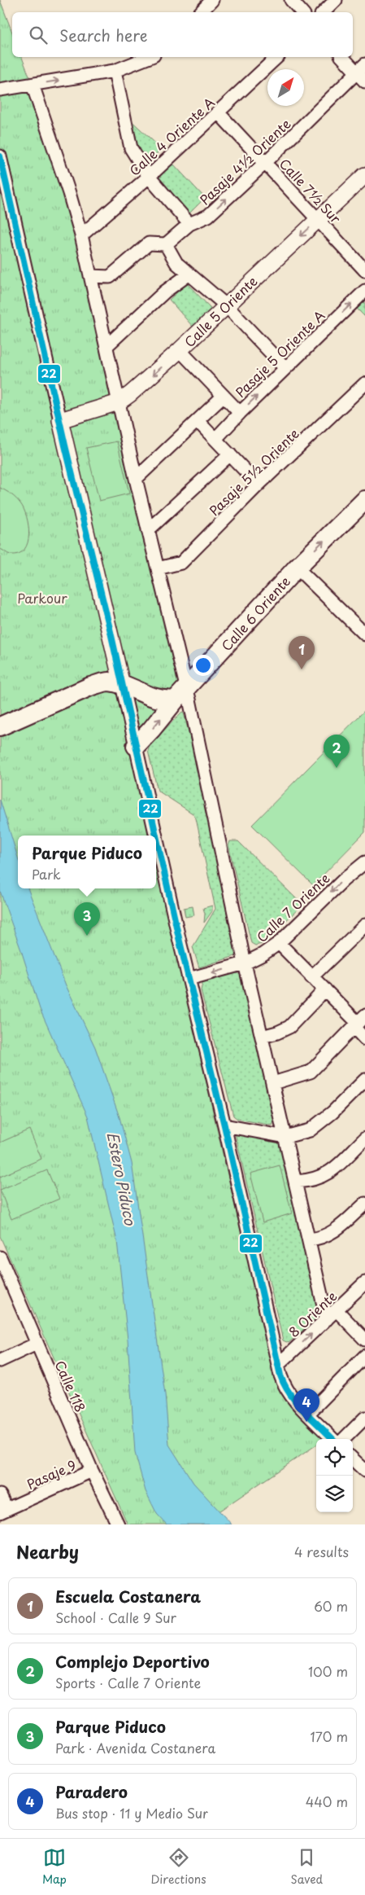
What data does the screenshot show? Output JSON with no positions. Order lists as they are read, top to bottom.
{
  "streets": {
    "main road": ["Calle 6 Oriente"],
    "street": [
      "Calle 4 Oriente A",
      "Pasaje 4½ Oriente",
      "Calle 7½ Sur",
      "Calle 5 Oriente",
      "Pasaje 5 Oriente A",
      "Pasaje 5½ Oriente",
      "Calle 7 Oriente",
      "8 Oriente",
      "Calle 118",
      "Pasaje 9"
    ]
  },
  "crossings": [
    ["Calle 4 Oriente A", "Calle 7½ Sur"],
    ["Pasaje 4½ Oriente", "Calle 7½ Sur"],
    ["Calle 7½ Sur", "Calle 5 Oriente"],
    ["Calle 118", "Pasaje 9"]
  ],
  "one_way": ["Pasaje 4½ Oriente", "Pasaje 5 Oriente A", "Calle 6 Oriente"],
  "water": ["Estero Piduco"],
  "parks": ["Parkour"],
  "lines": ["transit line 22"],
  "north": "top right",
  "page": {
    "search": "Search here",
    "pins": [
      "1",
      "2",
      "3",
      "4"
    ],
    "popup": ["Parque Piduco", "Park"],
    "heading": ["Nearby", "4 results"],
    "list": [
      {
        "mark": "1",
        "name": "Escuela Costanera",
        "note": "School · Calle 9 Sur",
        "value": "60 m"
      },
      {
        "mark": "2",
        "name": "Complejo Deportivo",
        "note": "Sports · Calle 7 Oriente",
        "value": "100 m"
      },
      {
        "mark": "3",
        "name": "Parque Piduco",
        "note": "Park · Avenida Costanera",
        "value": "170 m"
      },
      {
        "mark": "4",
        "name": "Paradero",
        "note": "Bus stop · 11 y Medio Sur",
        "value": "440 m"
      }
    ],
    "nav": ["Map", "Directions", "Saved"]
  }
}
